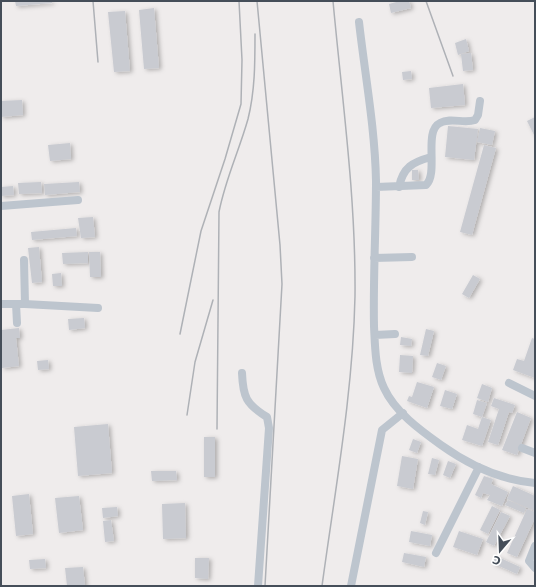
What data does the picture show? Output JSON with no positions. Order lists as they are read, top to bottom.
{
  "north": "bottom"
}
